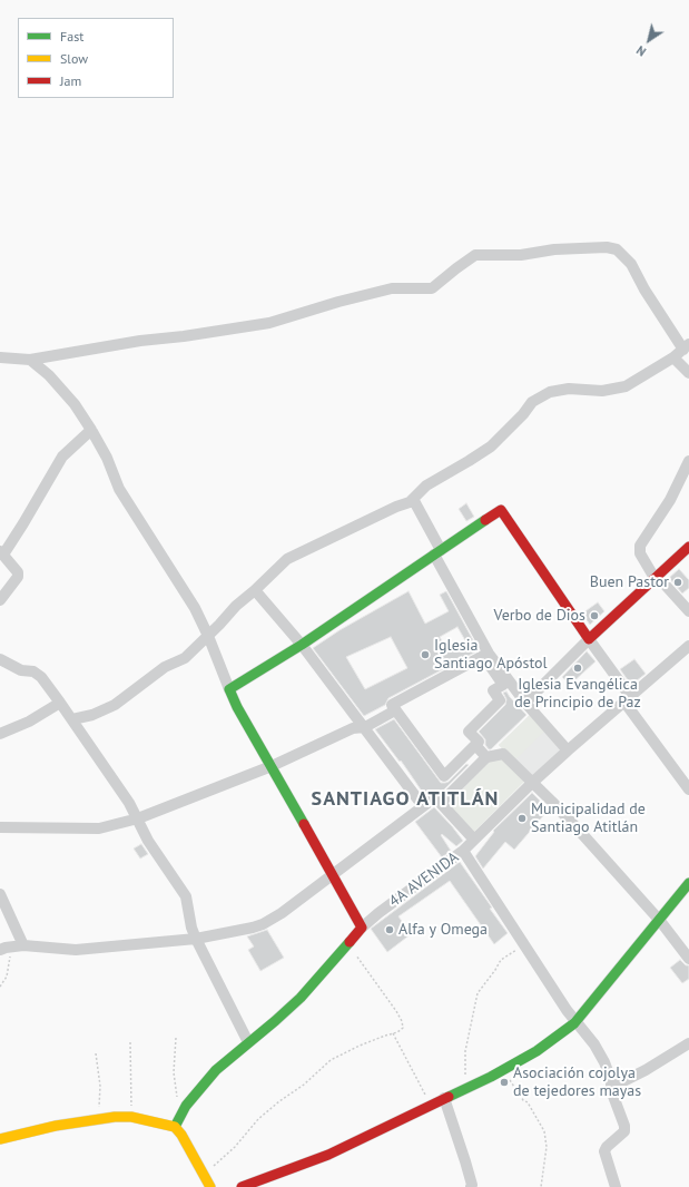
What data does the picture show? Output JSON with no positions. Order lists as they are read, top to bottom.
{
  "streets": {
    "main road": ["4A AVENIDA"]
  },
  "districts": ["SANTIAGO ATITLÁN"],
  "places": [
    "Buen Pastor",
    "Verbo de Dios",
    "Iglesia Santiago Apóstol",
    "Iglesia Evangélica de Principio de Paz",
    "Municipalidad de Santiago Atitlán",
    "Alfa y Omega",
    "Asociación cojolya de tejedores mayas"
  ],
  "legend": ["Fast", "Slow", "Jam"],
  "north": "bottom left"
}
